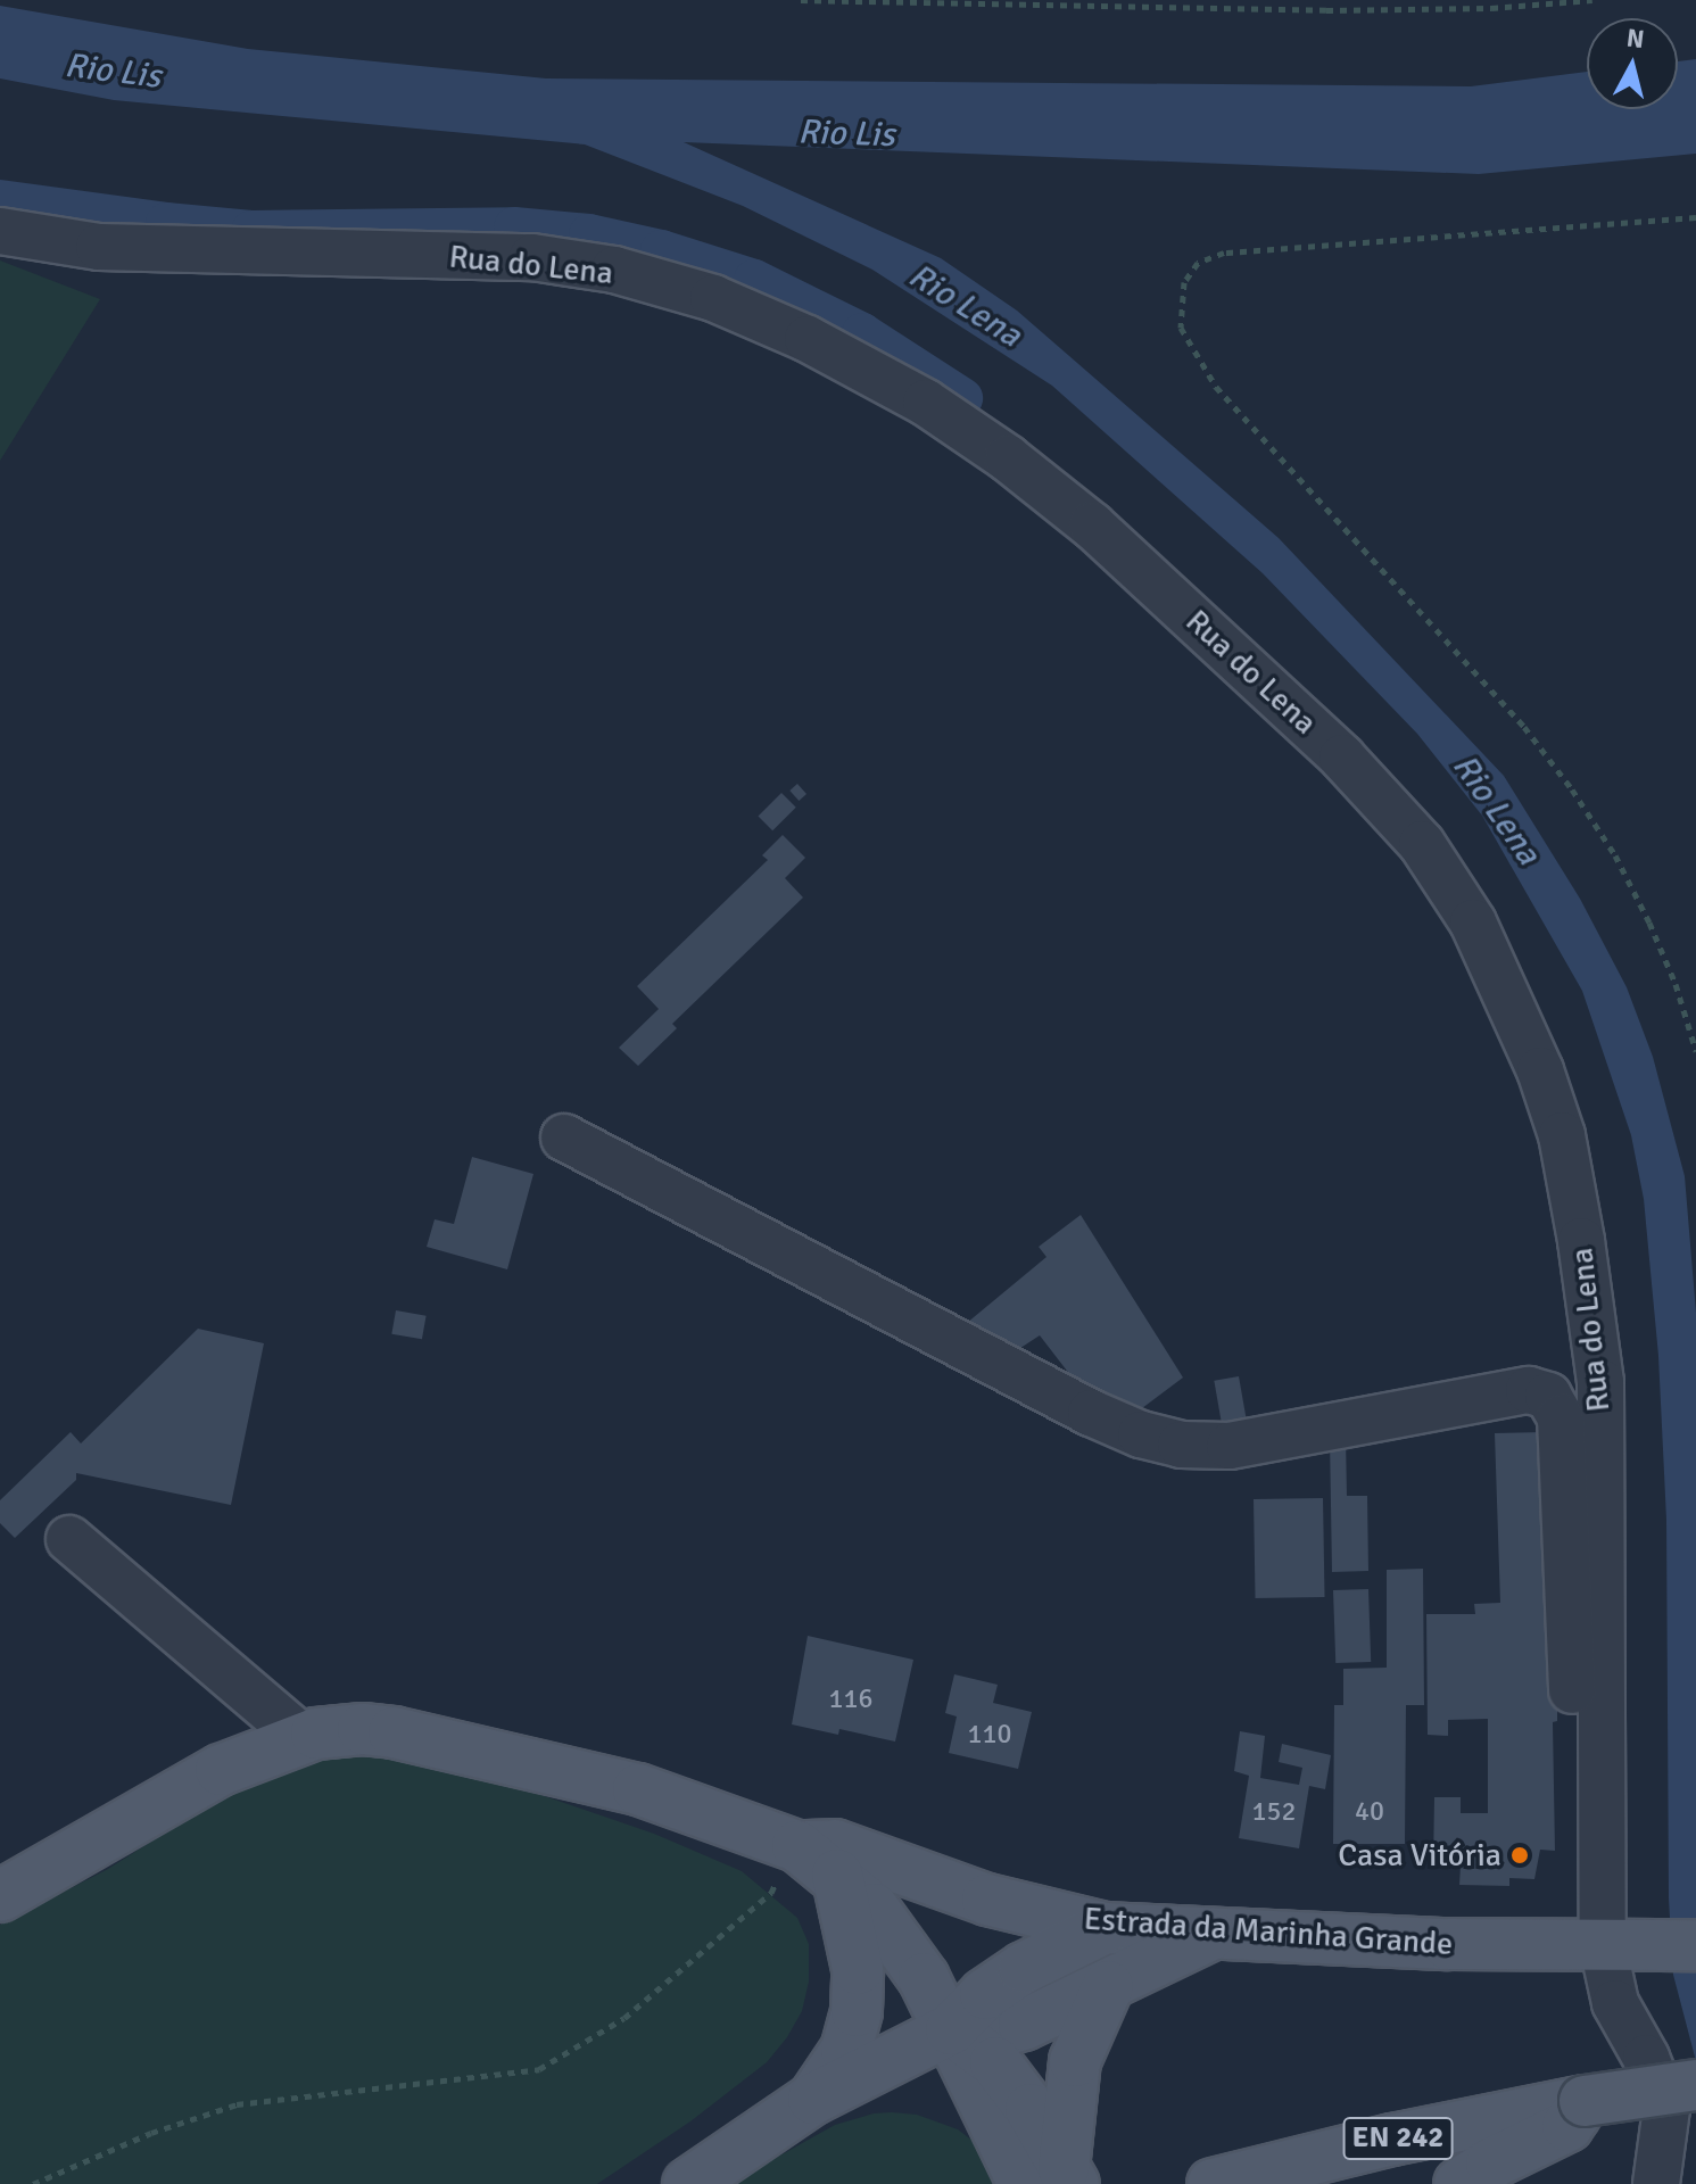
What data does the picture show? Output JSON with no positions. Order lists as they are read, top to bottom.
{
  "streets": {
    "main road": ["Estrada da Marinha Grande", "EN 242"],
    "street": ["Rua do Lena"]
  },
  "crossings": [
    ["Rua do Lena", "Estrada da Marinha Grande"]
  ],
  "water": ["Rio Lis", "Rio Lena"],
  "places": ["Casa Vitória"],
  "house_numbers": [
    "116",
    "110",
    "152",
    "40"
  ],
  "north": "top"
}
